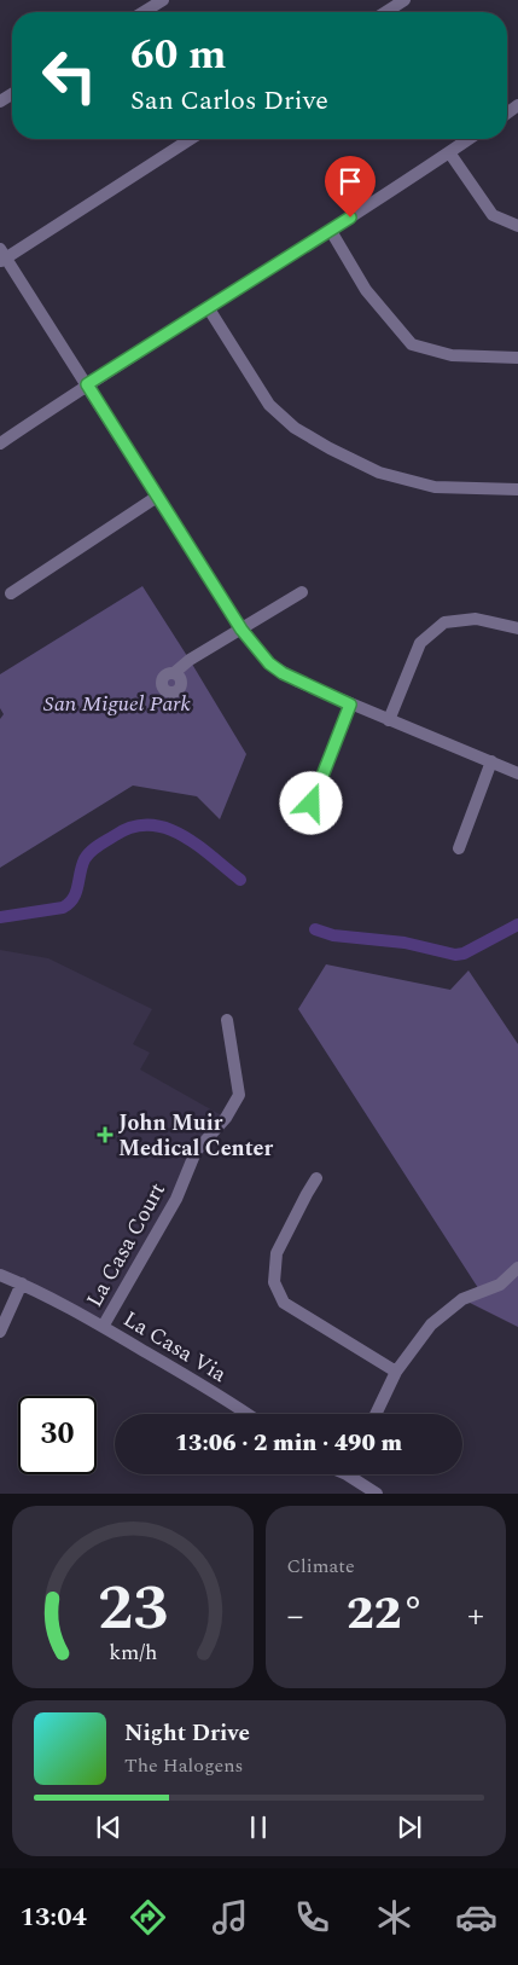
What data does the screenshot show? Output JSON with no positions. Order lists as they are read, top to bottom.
{
  "streets": {
    "street": ["La Casa Court", "La Casa Via"]
  },
  "crossings": [
    ["La Casa Court", "La Casa Via"]
  ],
  "parks": ["San Miguel Park"],
  "places": {
    "health": ["John Muir Medical Center"]
  },
  "page": {
    "turn": ["60 m", "San Carlos Drive"],
    "limit": "30",
    "trip": "13:06 · 2 min · 490 m",
    "tile": "Climate",
    "heat": ["−", "22°", "+"],
    "song": ["Night Drive", "The Halogens"],
    "tabs": "13:04",
    "gauge": ["23", "km/h"]
  }
}
